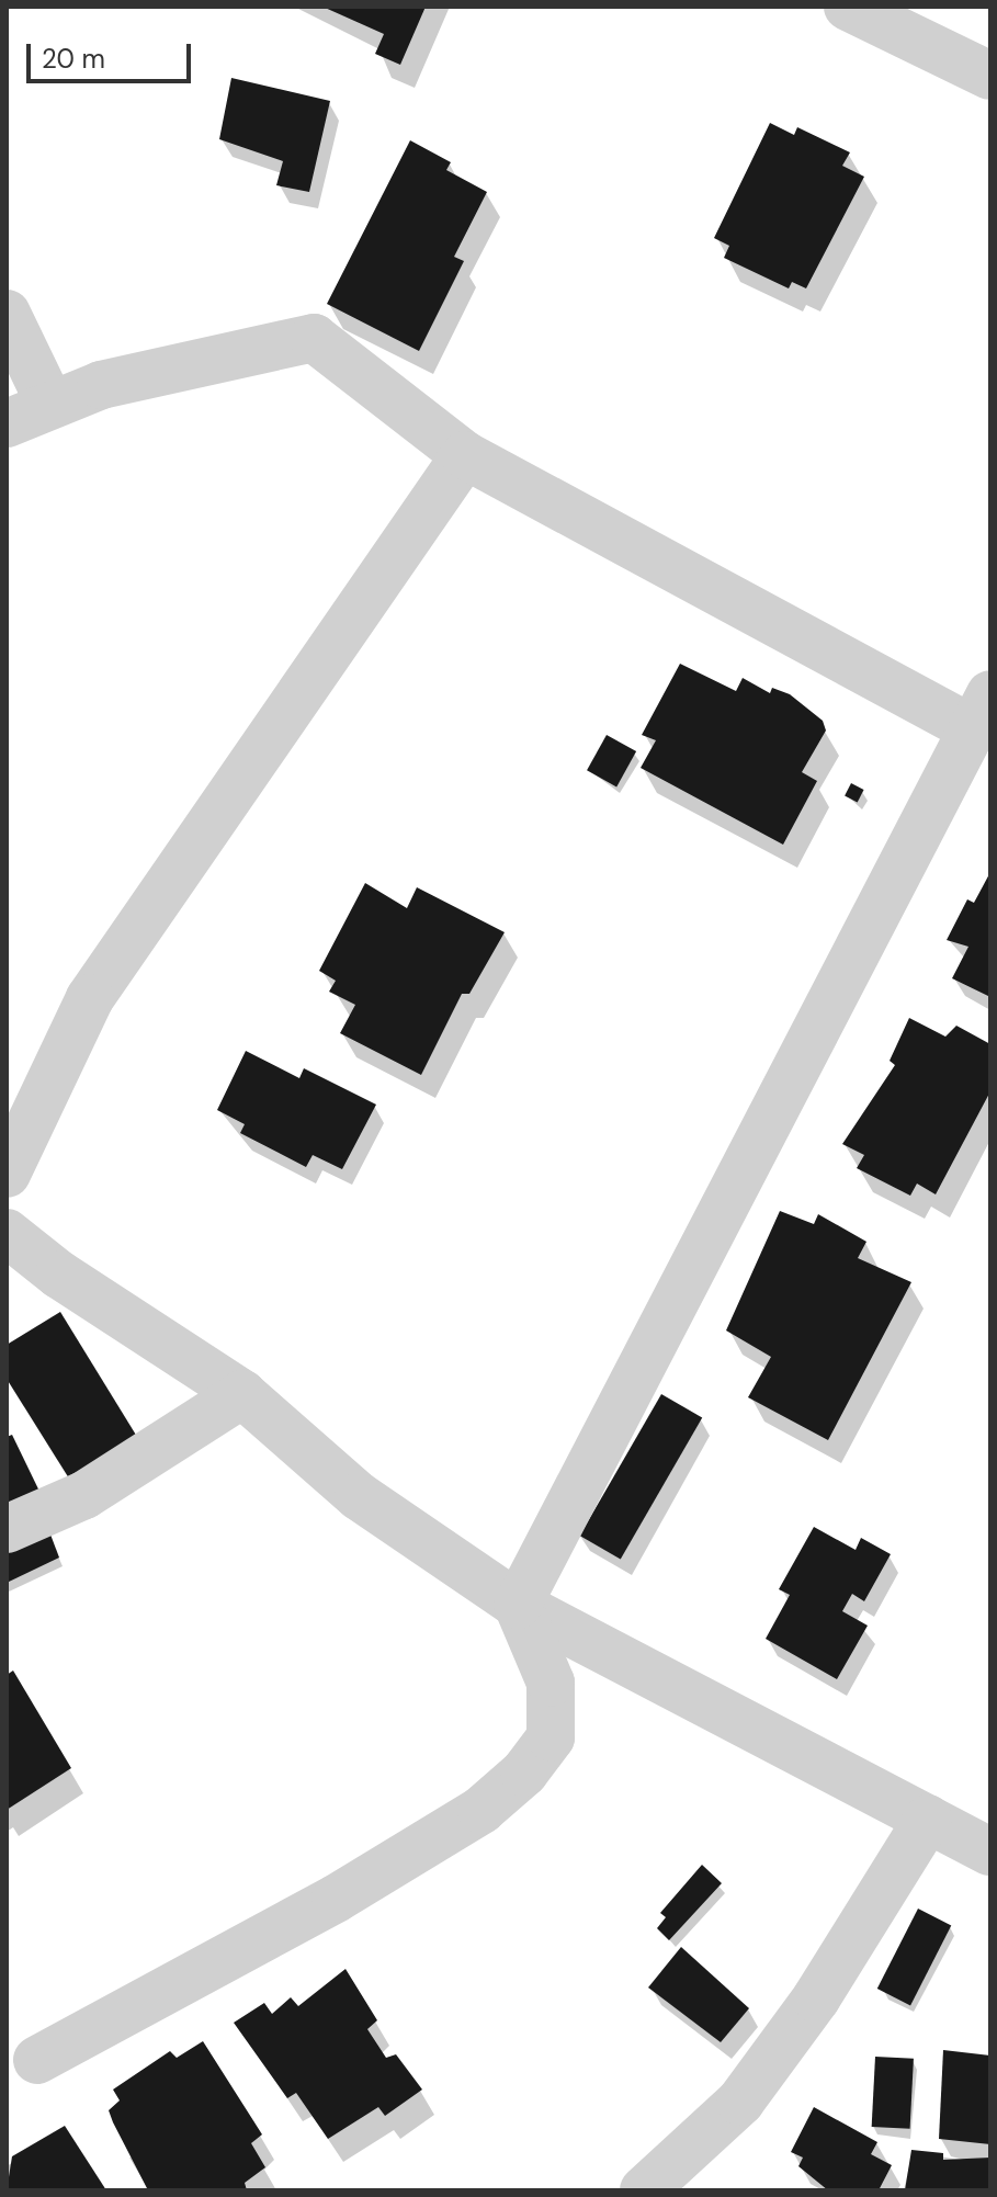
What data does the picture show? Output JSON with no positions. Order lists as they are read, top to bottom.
{
  "scale_bar": "20 m"
}
